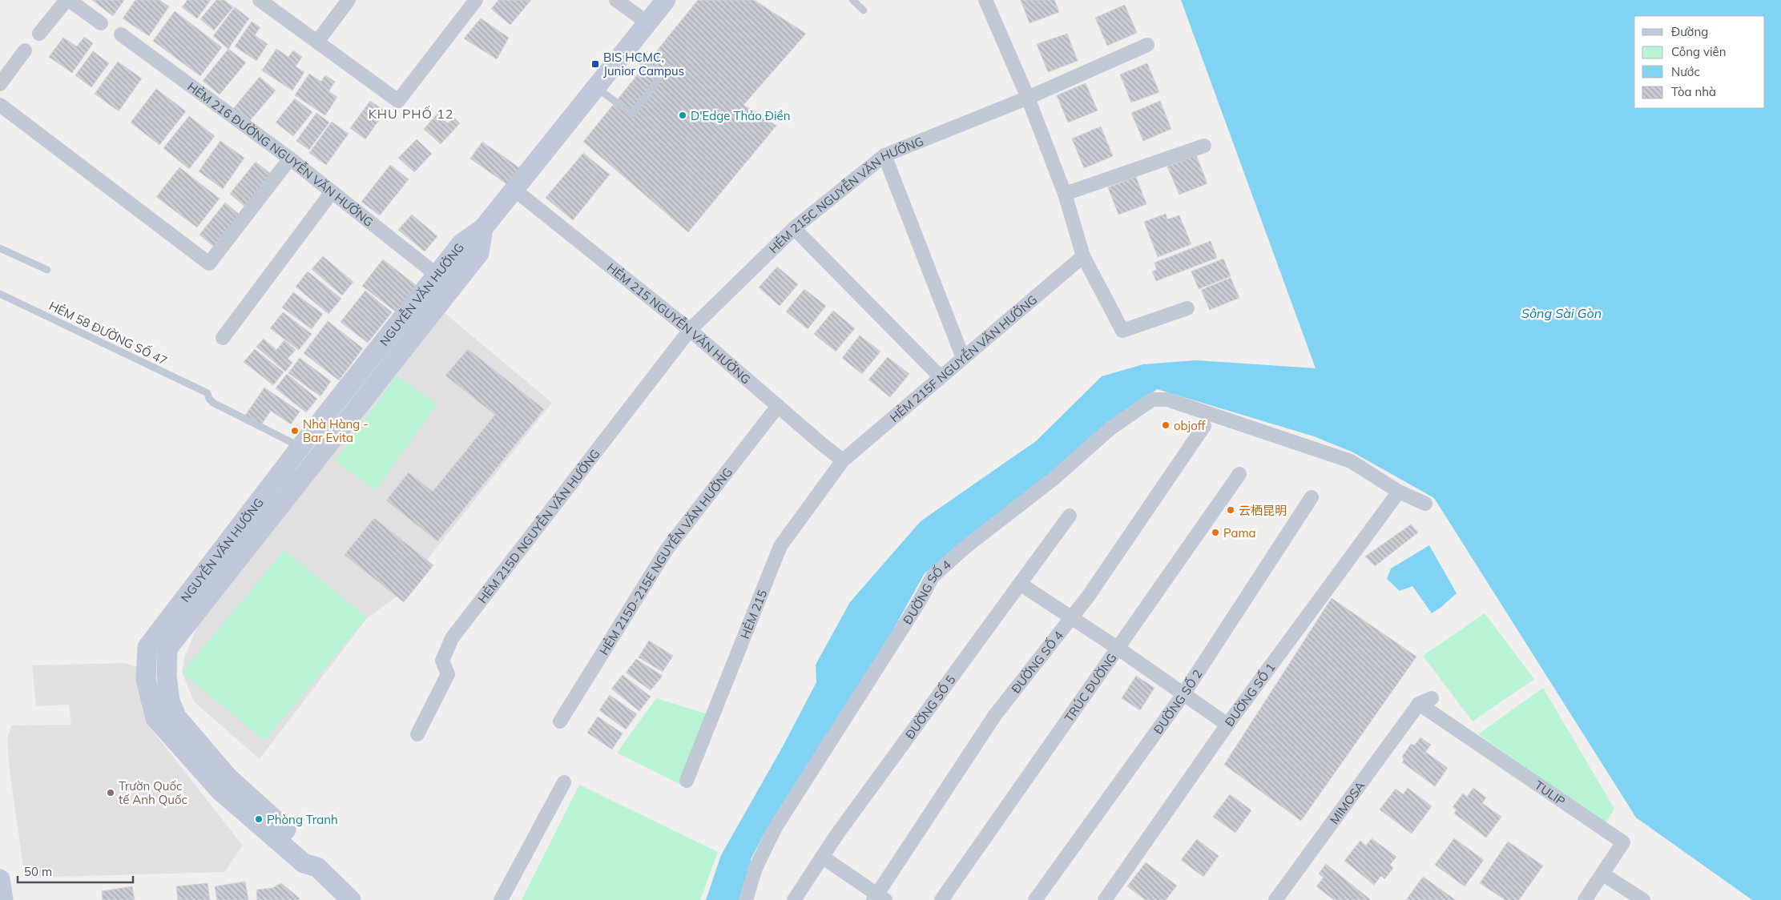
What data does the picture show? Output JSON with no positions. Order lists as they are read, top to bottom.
{
  "streets": {
    "main road": ["NGUYỄN VĂN HƯỞNG"],
    "street": [
      "HẺM 216 ĐƯỜNG NGUYỄN VĂN HƯỞNG",
      "HẺM 215C NGUYỄN VĂN HƯỞNG",
      "HẺM 215 NGUYỄN VĂN HƯỞNG",
      "HẺM 215F NGUYỄN VĂN HƯỞNG",
      "HẺM 215D NGUYỄN VĂN HƯỞNG",
      "HẺM 215D-215E NGUYỄN VĂN HƯỞNG",
      "ĐƯỜNG SỐ 4",
      "HẺM 215",
      "TRÚC ĐƯỜNG",
      "ĐƯỜNG SỐ 1",
      "ĐƯỜNG SỐ 2",
      "ĐƯỜNG SỐ 5",
      "TULIP",
      "MIMOSA"
    ],
    "lane": ["HẺM 58 ĐƯỜNG SỐ 47"]
  },
  "crossings": [
    ["HẺM 216 ĐƯỜNG NGUYỄN VĂN HƯỞNG", "NGUYỄN VĂN HƯỞNG"],
    ["HẺM 215C NGUYỄN VĂN HƯỞNG", "HẺM 215 NGUYỄN VĂN HƯỞNG"],
    ["HẺM 215C NGUYỄN VĂN HƯỞNG", "HẺM 215D NGUYỄN VĂN HƯỞNG"],
    ["NGUYỄN VĂN HƯỞNG", "HẺM 215 NGUYỄN VĂN HƯỞNG"],
    ["NGUYỄN VĂN HƯỞNG", "HẺM 58 ĐƯỜNG SỐ 47"],
    ["HẺM 215 NGUYỄN VĂN HƯỞNG", "HẺM 215F NGUYỄN VĂN HƯỞNG"],
    ["HẺM 215 NGUYỄN VĂN HƯỞNG", "HẺM 215D NGUYỄN VĂN HƯỞNG"],
    ["HẺM 215 NGUYỄN VĂN HƯỞNG", "HẺM 215D-215E NGUYỄN VĂN HƯỞNG"],
    ["HẺM 215 NGUYỄN VĂN HƯỞNG", "HẺM 215"],
    ["HẺM 215F NGUYỄN VĂN HƯỞNG", "HẺM 215"],
    ["ĐƯỜNG SỐ 4", "ĐƯỜNG SỐ 1"],
    ["TULIP", "MIMOSA"]
  ],
  "districts": ["KHU PHỐ 12"],
  "water": ["Sông Sài Gòn"],
  "places": {
    "transit": ["BIS HCMC, Junior Campus"],
    "other": [
      "D'Edge Thảo Điền",
      "objoff",
      "Nhà Hàng - Bar Evita",
      "云栖昆明",
      "Pama",
      "Trườn Quốc tế Anh Quốc",
      "Phòng Tranh"
    ]
  },
  "legend": [
    "Đường",
    "Công viên",
    "Nước",
    "Tòa nhà"
  ],
  "scale_bar": "50 m"
}
